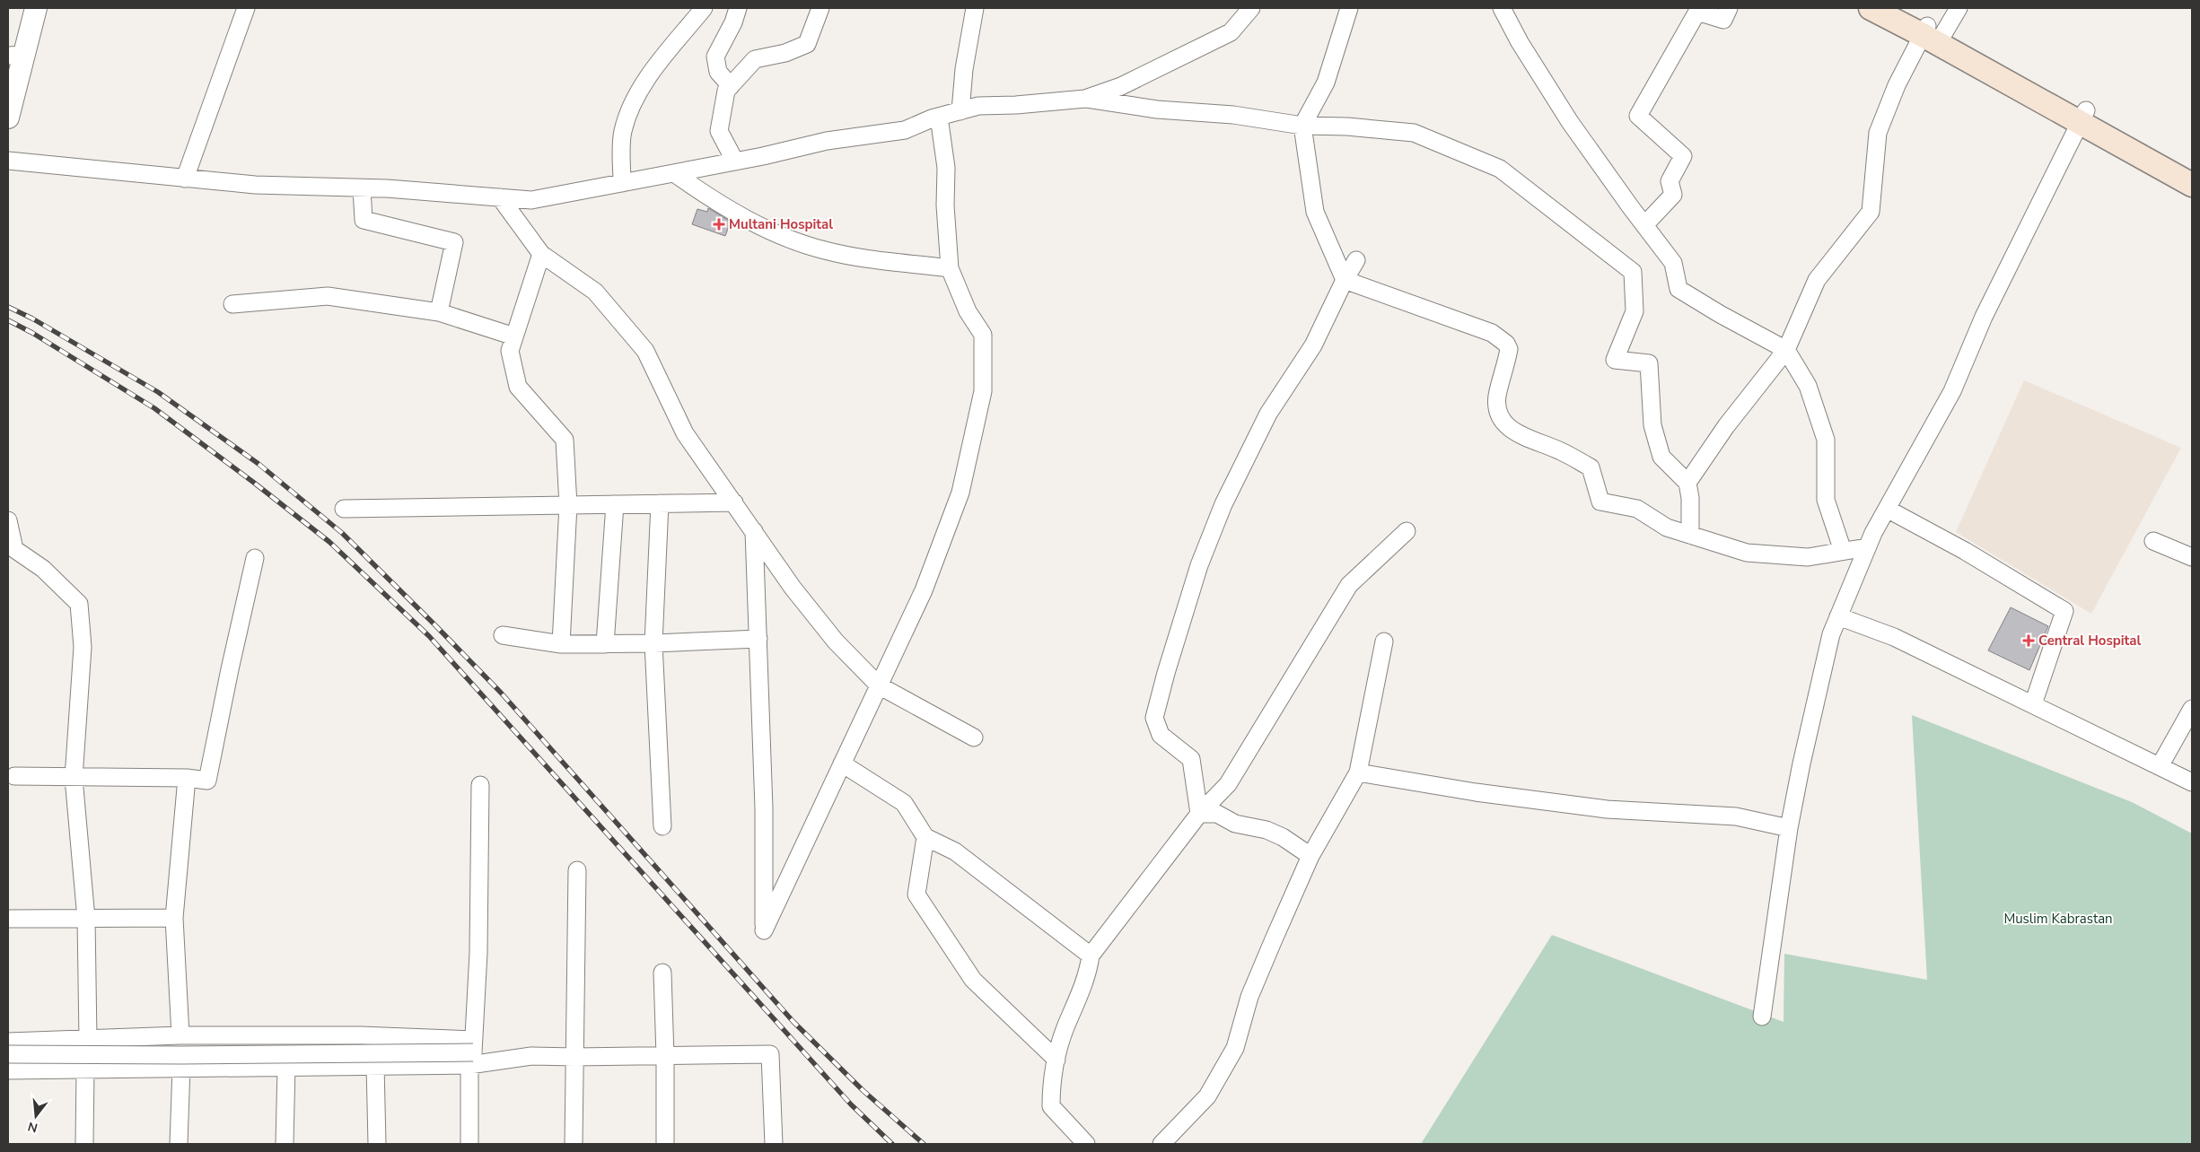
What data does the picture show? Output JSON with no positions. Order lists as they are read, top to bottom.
{
  "parks": ["Muslim Kabrastan"],
  "places": {
    "health": ["Multani Hospital", "Central Hospital"]
  },
  "north": "bottom"
}
